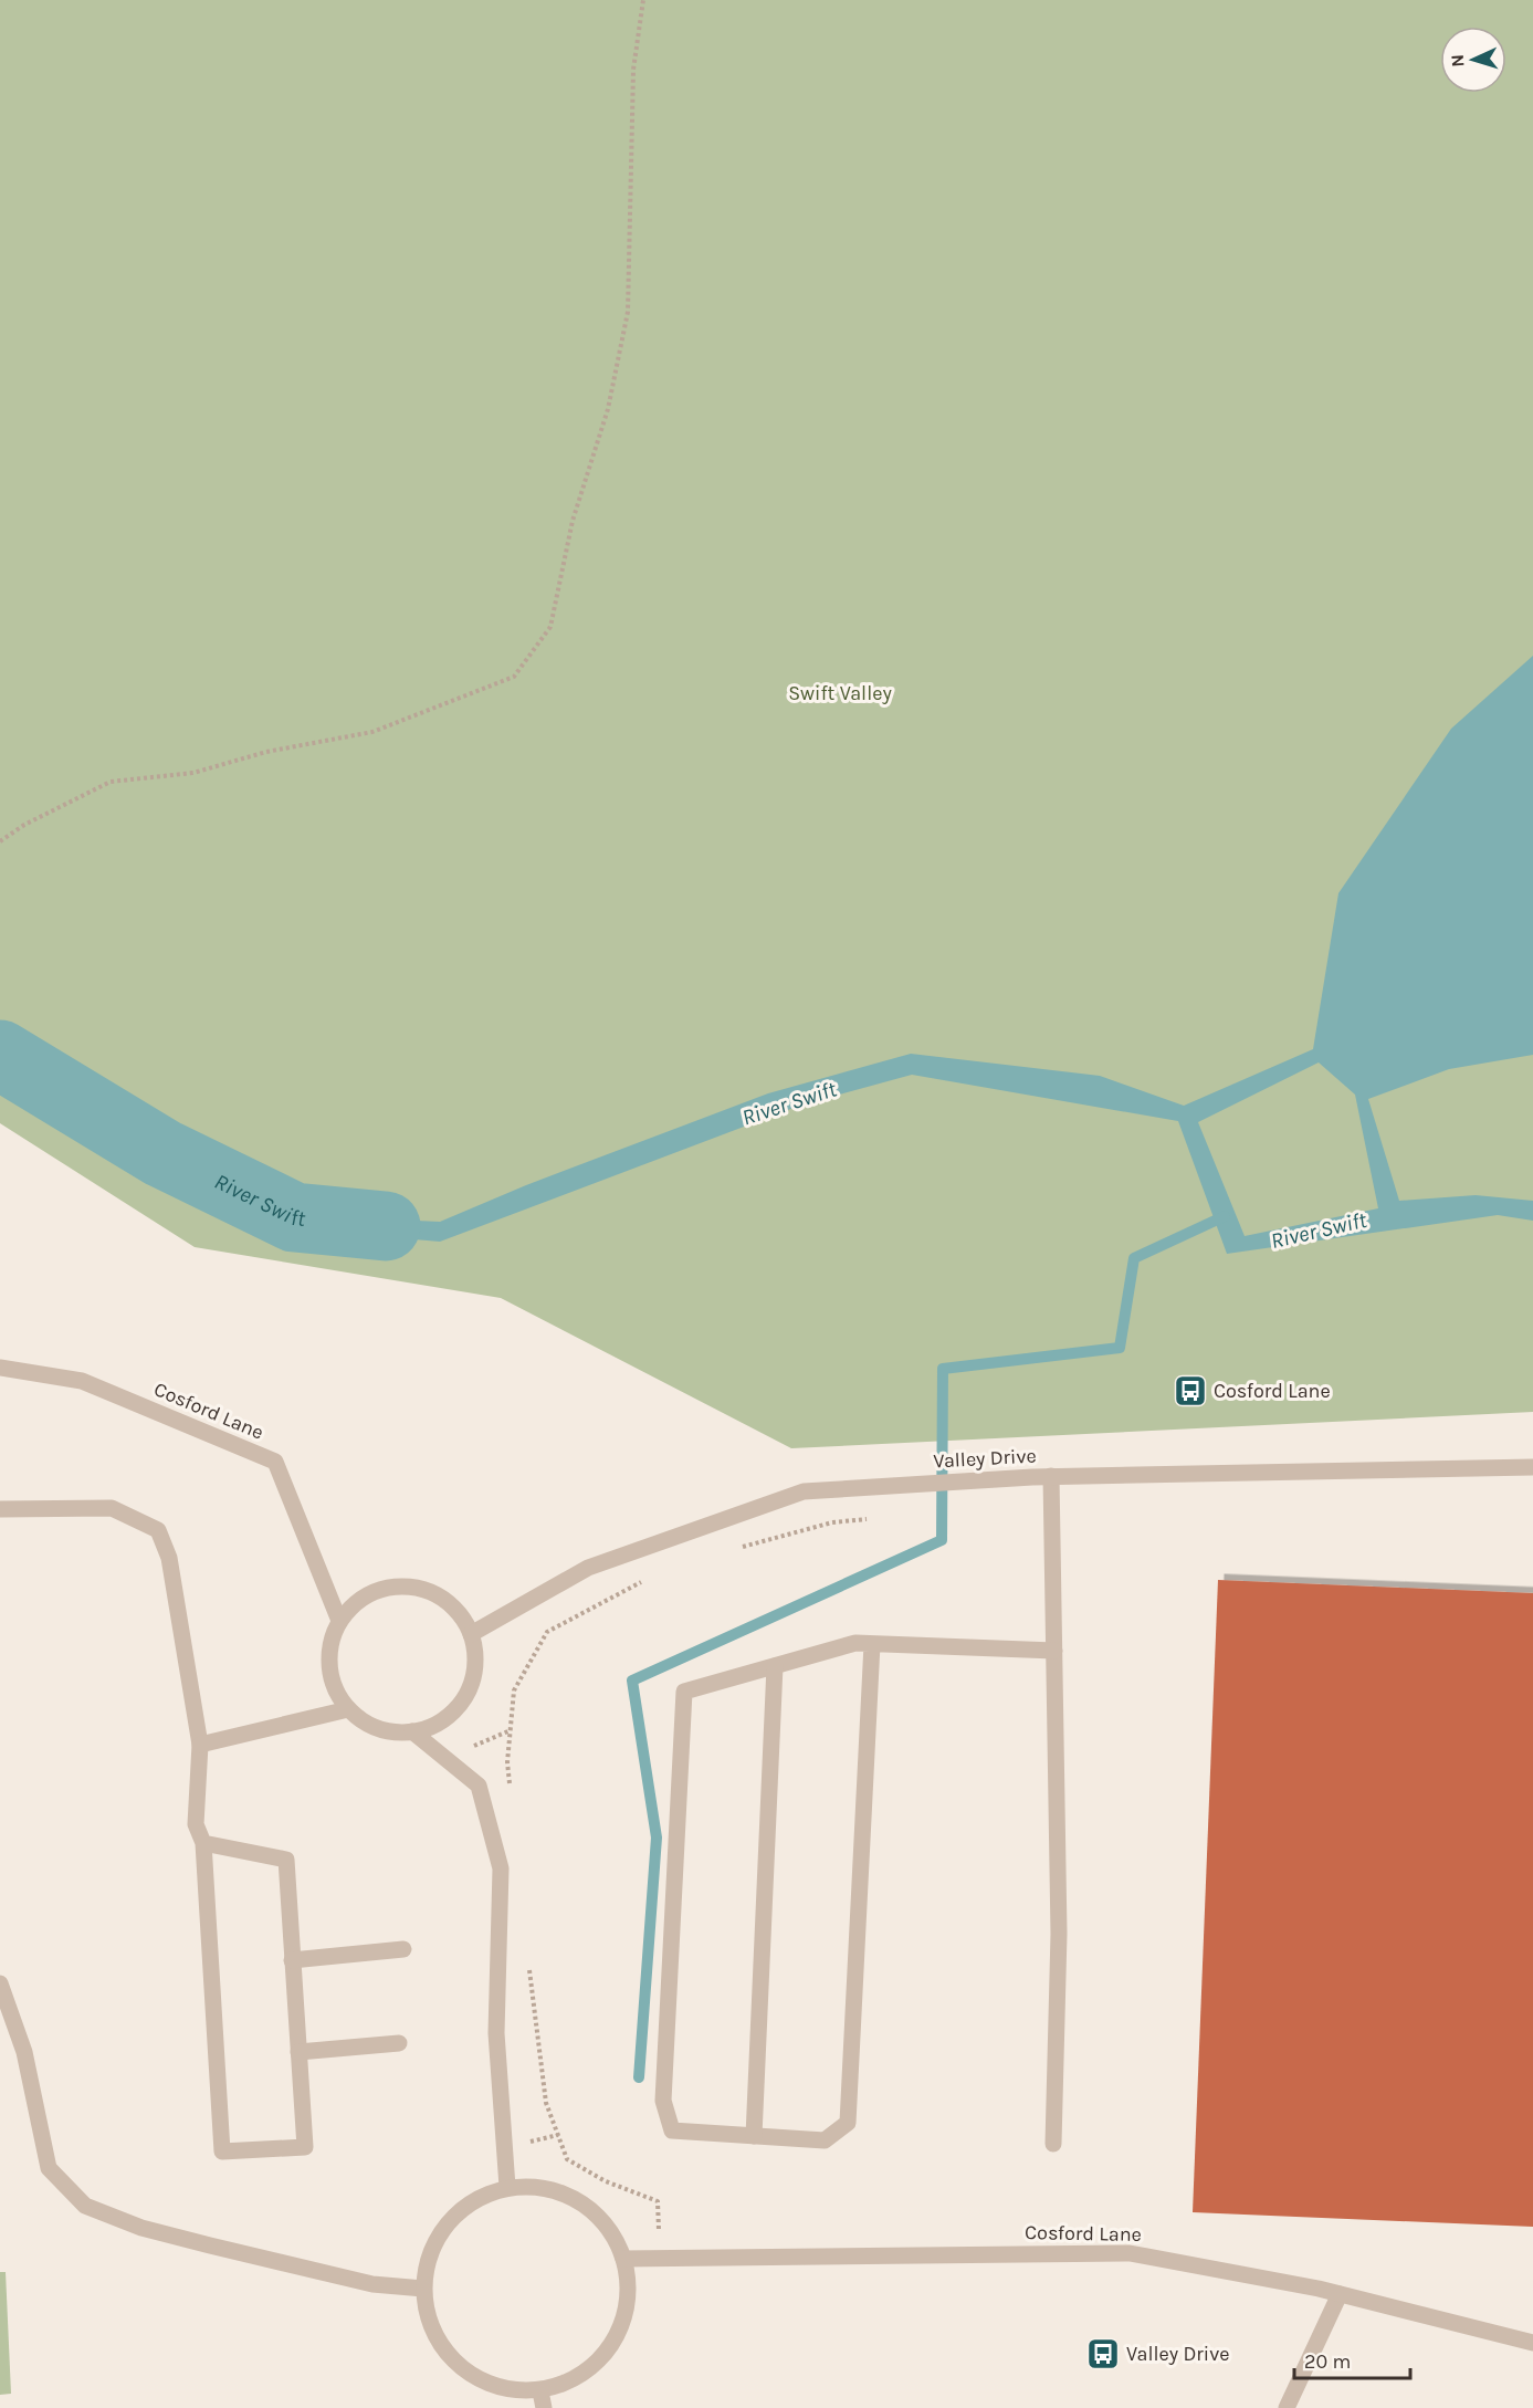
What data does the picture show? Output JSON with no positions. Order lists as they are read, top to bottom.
{
  "streets": {
    "street": ["Cosford Lane", "Valley Drive"]
  },
  "crossings": [
    ["Cosford Lane", "Valley Drive"]
  ],
  "water": ["River Swift"],
  "parks": ["Swift Valley"],
  "places": {
    "bus stop": ["Cosford Lane", "Valley Drive"]
  },
  "scale_bar": "20 m",
  "north": "left"
}
